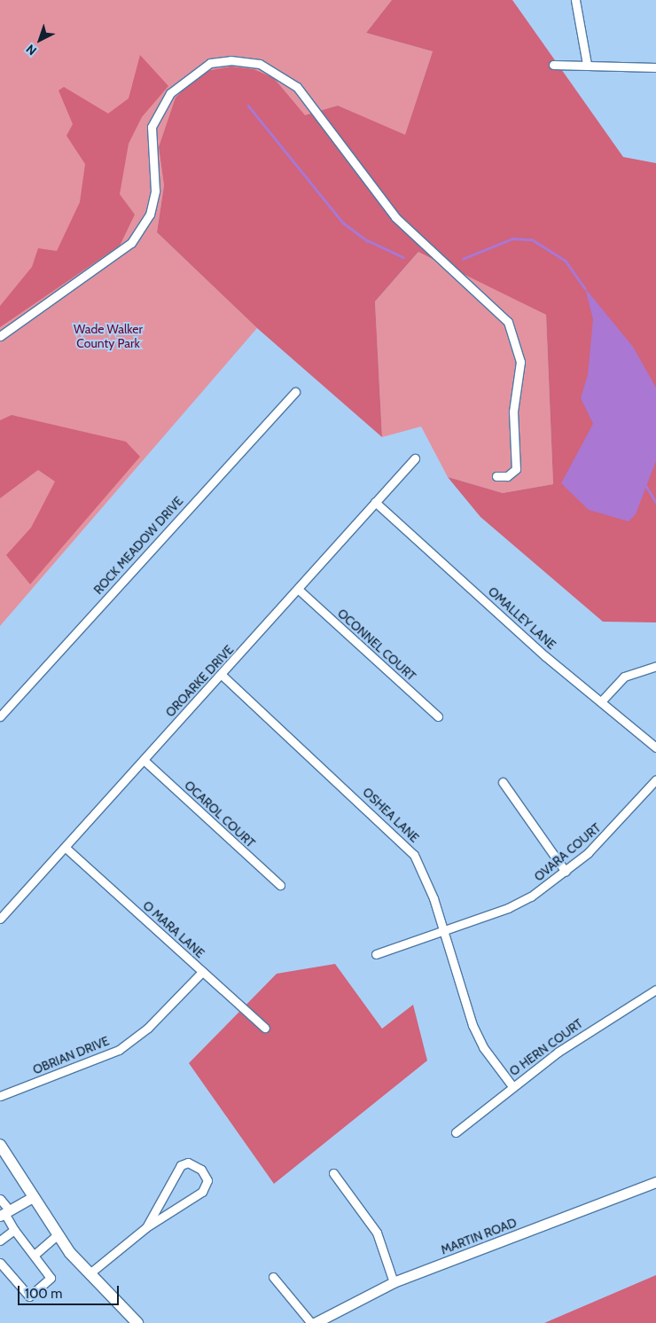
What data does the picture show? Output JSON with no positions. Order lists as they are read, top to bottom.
{
  "streets": {
    "street": [
      "ROCK MEADOW DRIVE",
      "OMALLEY LANE",
      "OCONNEL COURT",
      "OROARKE DRIVE",
      "OCAROL COURT",
      "OSHEA LANE",
      "OVARA COURT",
      "O MARA LANE",
      "O HERN COURT",
      "OBRIAN DRIVE",
      "MARTIN ROAD"
    ]
  },
  "crossings": [
    ["OMALLEY LANE", "OROARKE DRIVE"],
    ["OCONNEL COURT", "OROARKE DRIVE"],
    ["OROARKE DRIVE", "OCAROL COURT"],
    ["OROARKE DRIVE", "OSHEA LANE"],
    ["OROARKE DRIVE", "O MARA LANE"],
    ["OSHEA LANE", "OVARA COURT"],
    ["OSHEA LANE", "O HERN COURT"],
    ["O MARA LANE", "OBRIAN DRIVE"]
  ],
  "parks": ["Wade Walker County Park"],
  "scale_bar": "100 m",
  "north": "bottom left"
}
